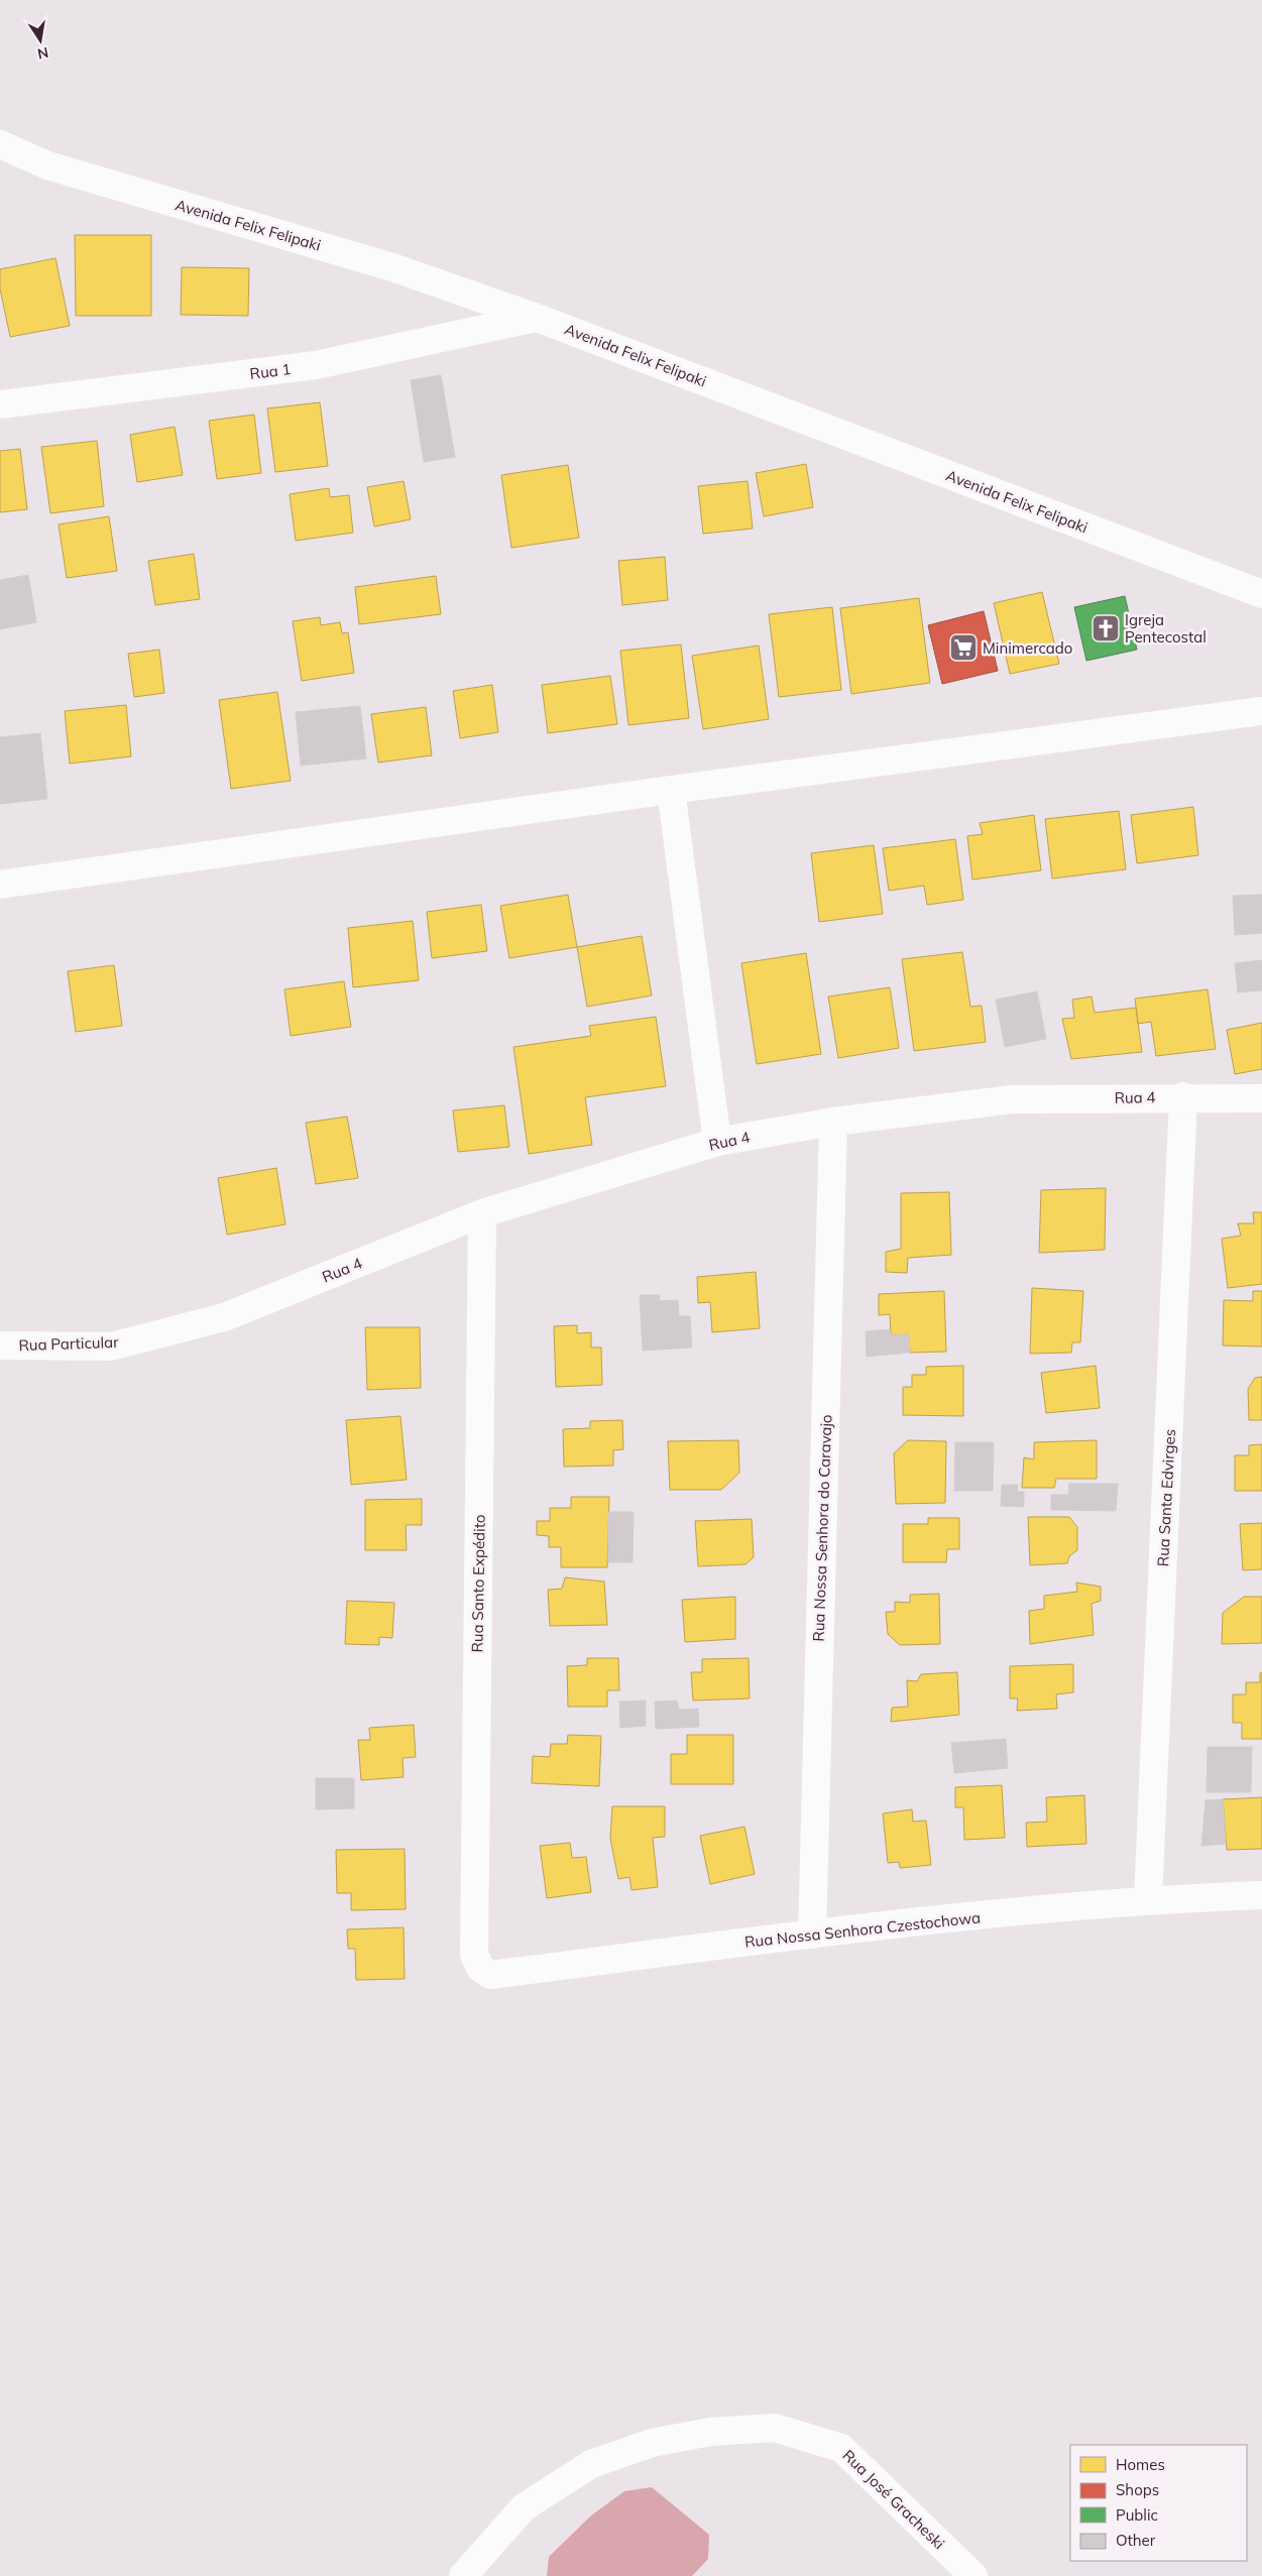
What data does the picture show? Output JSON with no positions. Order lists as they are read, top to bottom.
{
  "streets": {
    "street": [
      "Avenida Felix Felipaki",
      "Rua 1",
      "Rua 4",
      "Rua Particular",
      "Rua Santa Edvirges",
      "Rua Nossa Senhora do Caravajo",
      "Rua Santo Expédito",
      "Rua Nossa Senhora Czestochowa",
      "Rua José Gracheski"
    ]
  },
  "crossings": [
    ["Avenida Felix Felipaki", "Rua 1"],
    ["Rua 4", "Rua Particular"],
    ["Rua 4", "Rua Santa Edvirges"],
    ["Rua 4", "Rua Nossa Senhora do Caravajo"],
    ["Rua 4", "Rua Santo Expédito"],
    ["Rua Santa Edvirges", "Rua Nossa Senhora Czestochowa"],
    ["Rua Nossa Senhora do Caravajo", "Rua Nossa Senhora Czestochowa"],
    ["Rua Santo Expédito", "Rua Nossa Senhora Czestochowa"]
  ],
  "places": {
    "church": ["Igreja Pentecostal"],
    "supermarket": ["Minimercado"]
  },
  "legend": [
    "Homes",
    "Shops",
    "Public",
    "Other"
  ],
  "north": "bottom"
}
